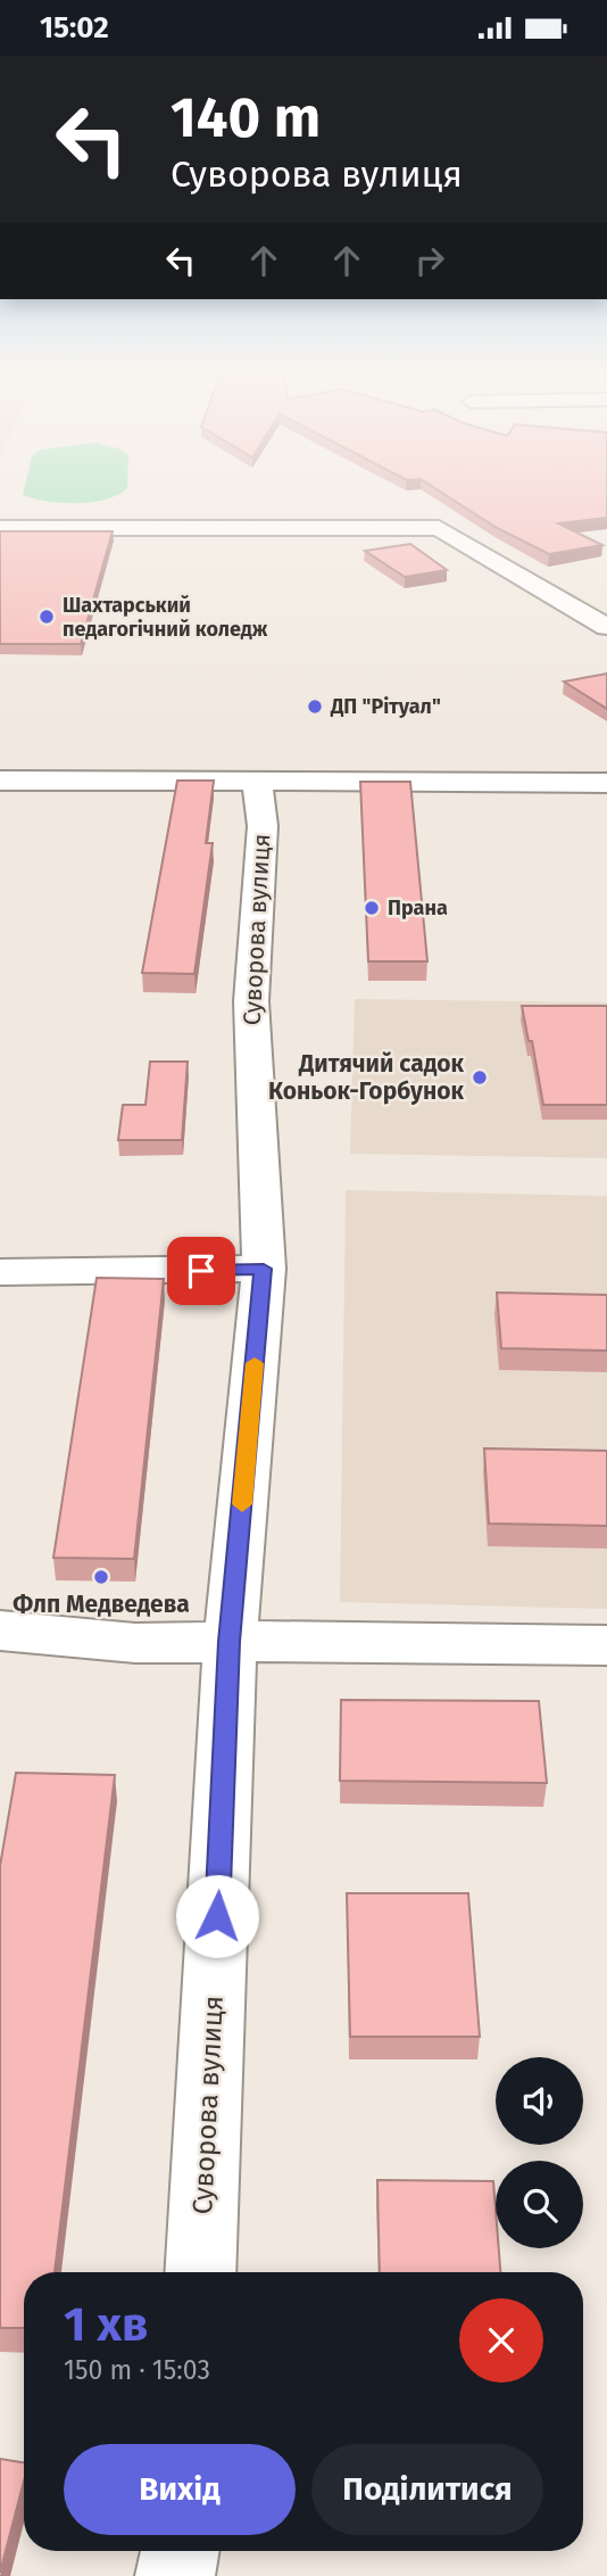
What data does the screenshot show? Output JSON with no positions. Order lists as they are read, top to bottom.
{
  "streets": {
    "street": ["Суворова вулиця"]
  },
  "places": [
    "Шахтарський педагогічний коледж",
    "ДП \"Рітуал\"",
    "Прана",
    "Дитячий садок Коньок-Горбунок",
    "Флп Медведева"
  ],
  "page": {
    "status": "15:02",
    "turn": ["140 m", "Суворова вулиця"],
    "heading": ["1 хв", "150 m · 15:03"],
    "buttons": ["Вихід", "Поділитися"]
  }
}
